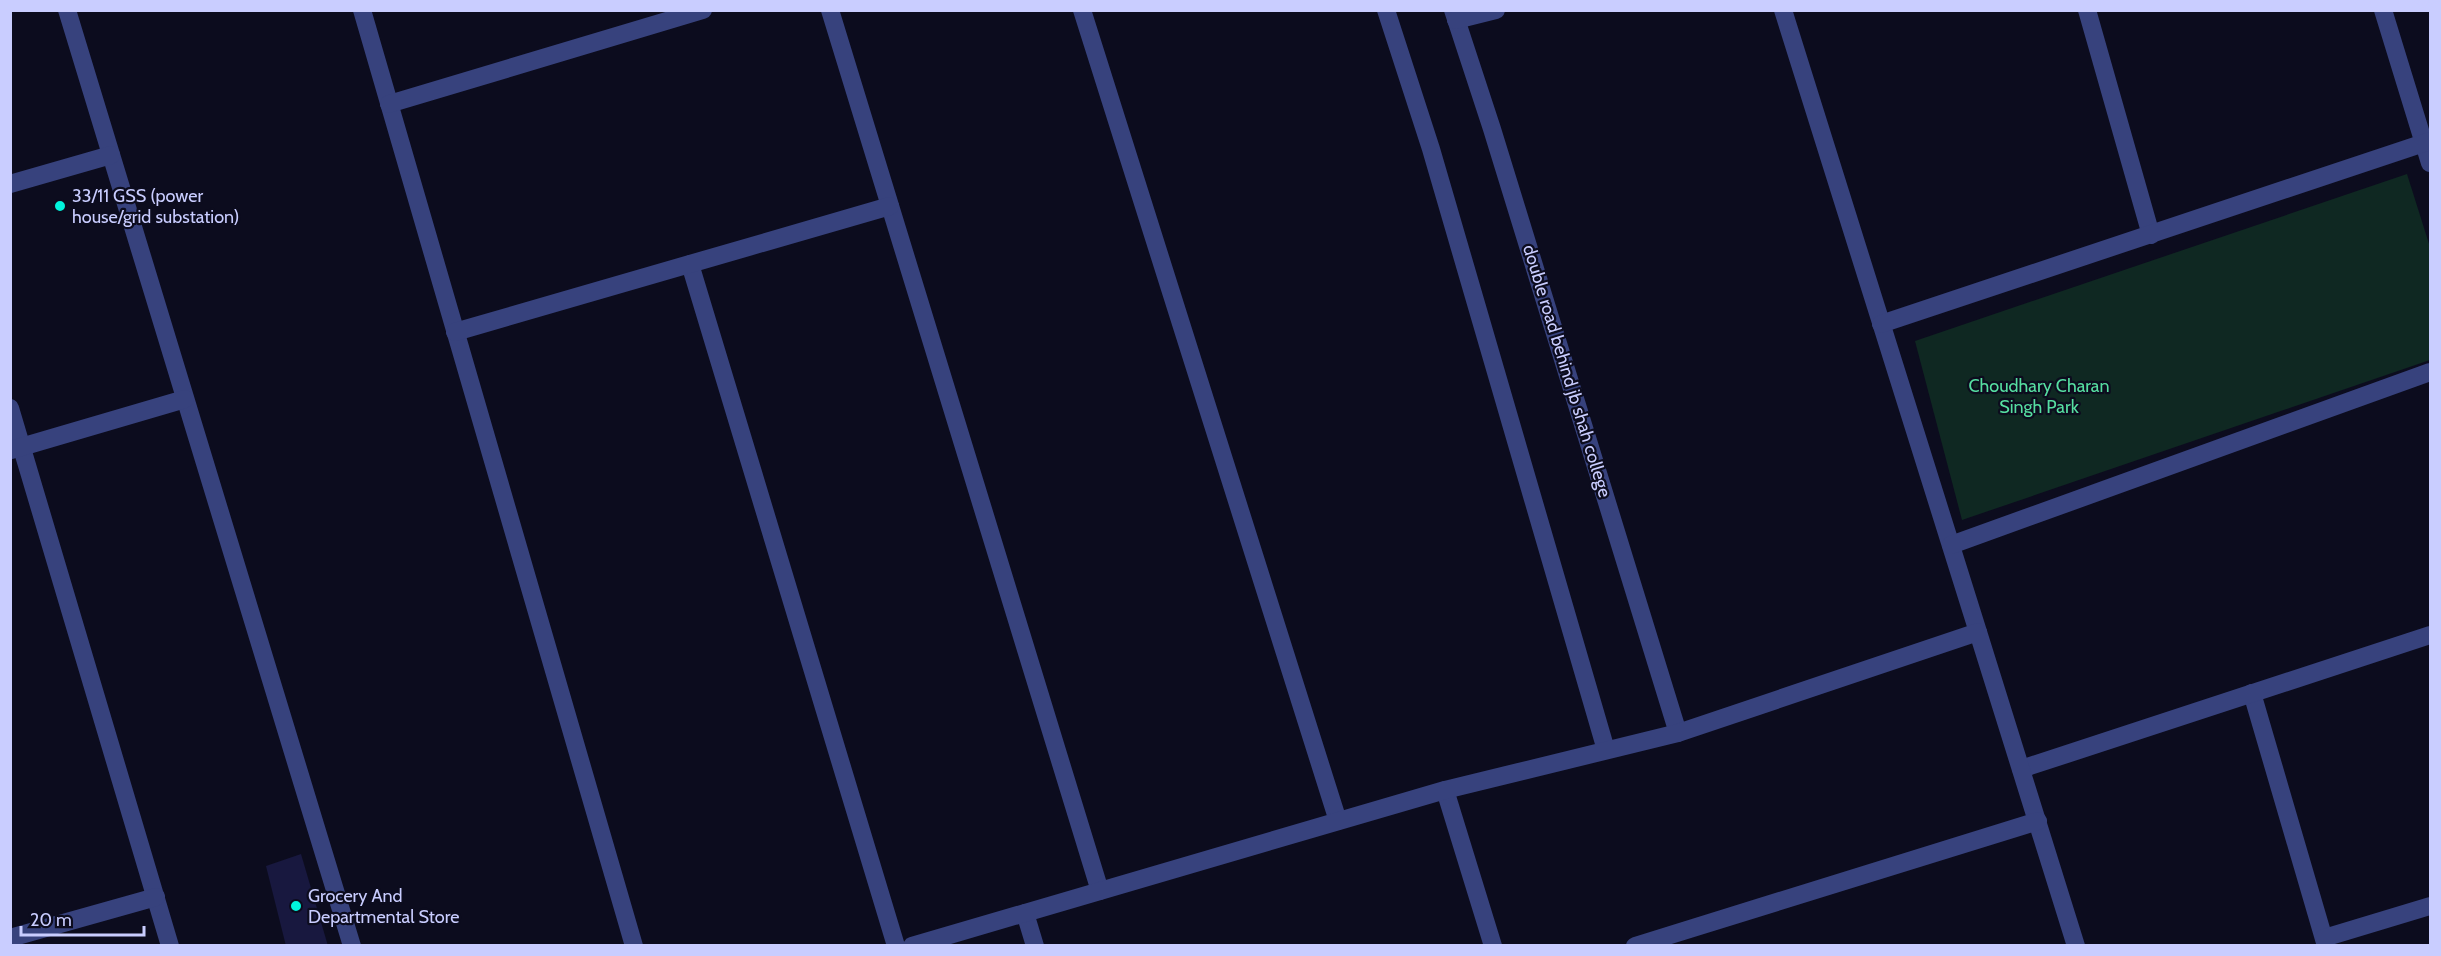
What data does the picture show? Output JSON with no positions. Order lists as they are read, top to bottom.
{
  "streets": {
    "street": ["double road behind jb shah college"]
  },
  "parks": ["Choudhary Charan Singh Park"],
  "places": ["33/11 GSS (power house/grid substation)", "Grocery And Departmental Store"],
  "scale_bar": "20 m"
}
